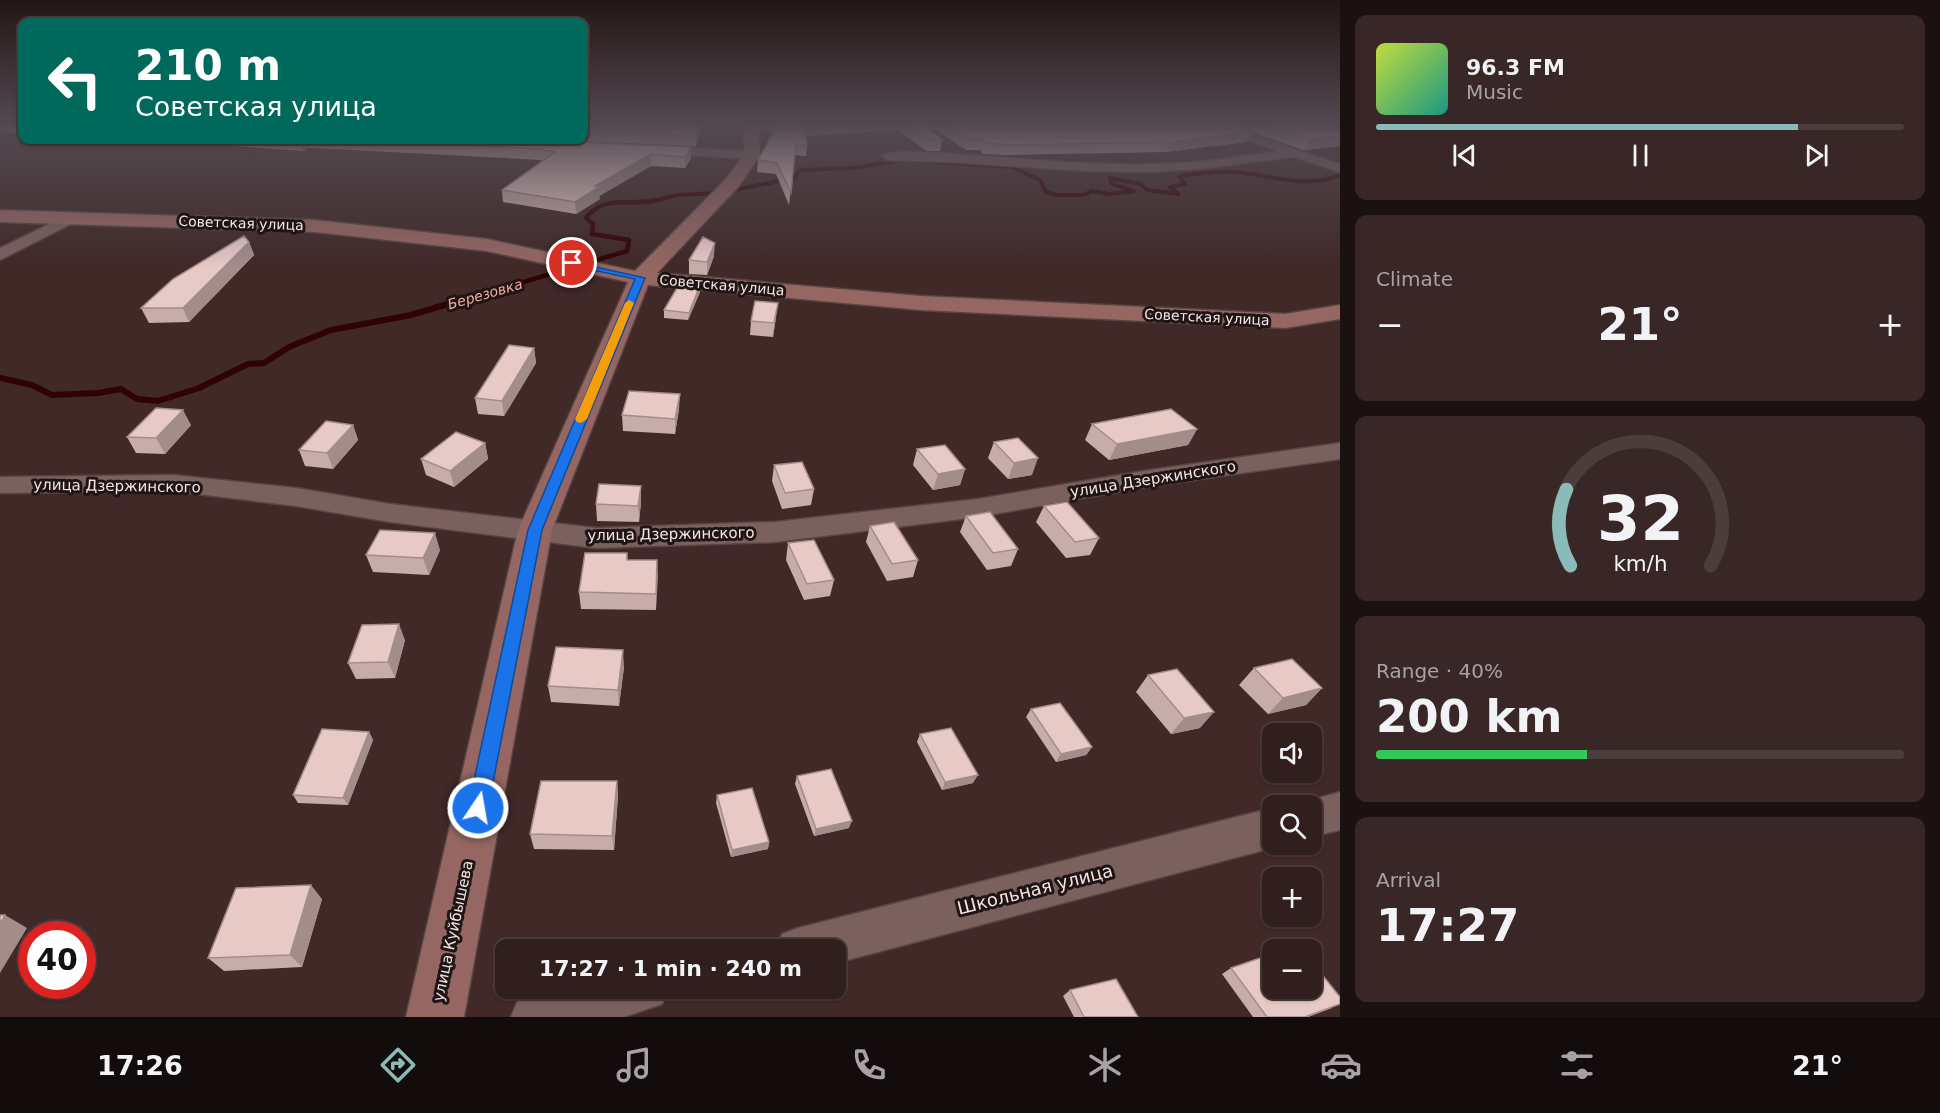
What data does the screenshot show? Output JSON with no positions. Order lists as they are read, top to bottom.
{
  "streets": {
    "street": [
      "Советская улица",
      "улица Дзержинского",
      "Школьная улица",
      "улица Куйбышева"
    ]
  },
  "crossings": [
    ["Советская улица", "улица Куйбышева"],
    ["улица Дзержинского", "улица Куйбышева"]
  ],
  "water": ["Березовка"],
  "page": {
    "turn": ["210 m", "Советская улица"],
    "song": ["96.3 FM", "Music"],
    "tile": [
      "Climate",
      ["Range · 40%", "200 km"],
      ["Arrival", "17:27"]
    ],
    "heat": ["−", "21°", "+"],
    "map_buttons": ["+", "−"],
    "limit": "40",
    "trip": "17:27 · 1 min · 240 m",
    "tabs": ["17:26", "21°"],
    "gauge": ["32", "km/h"]
  }
}
